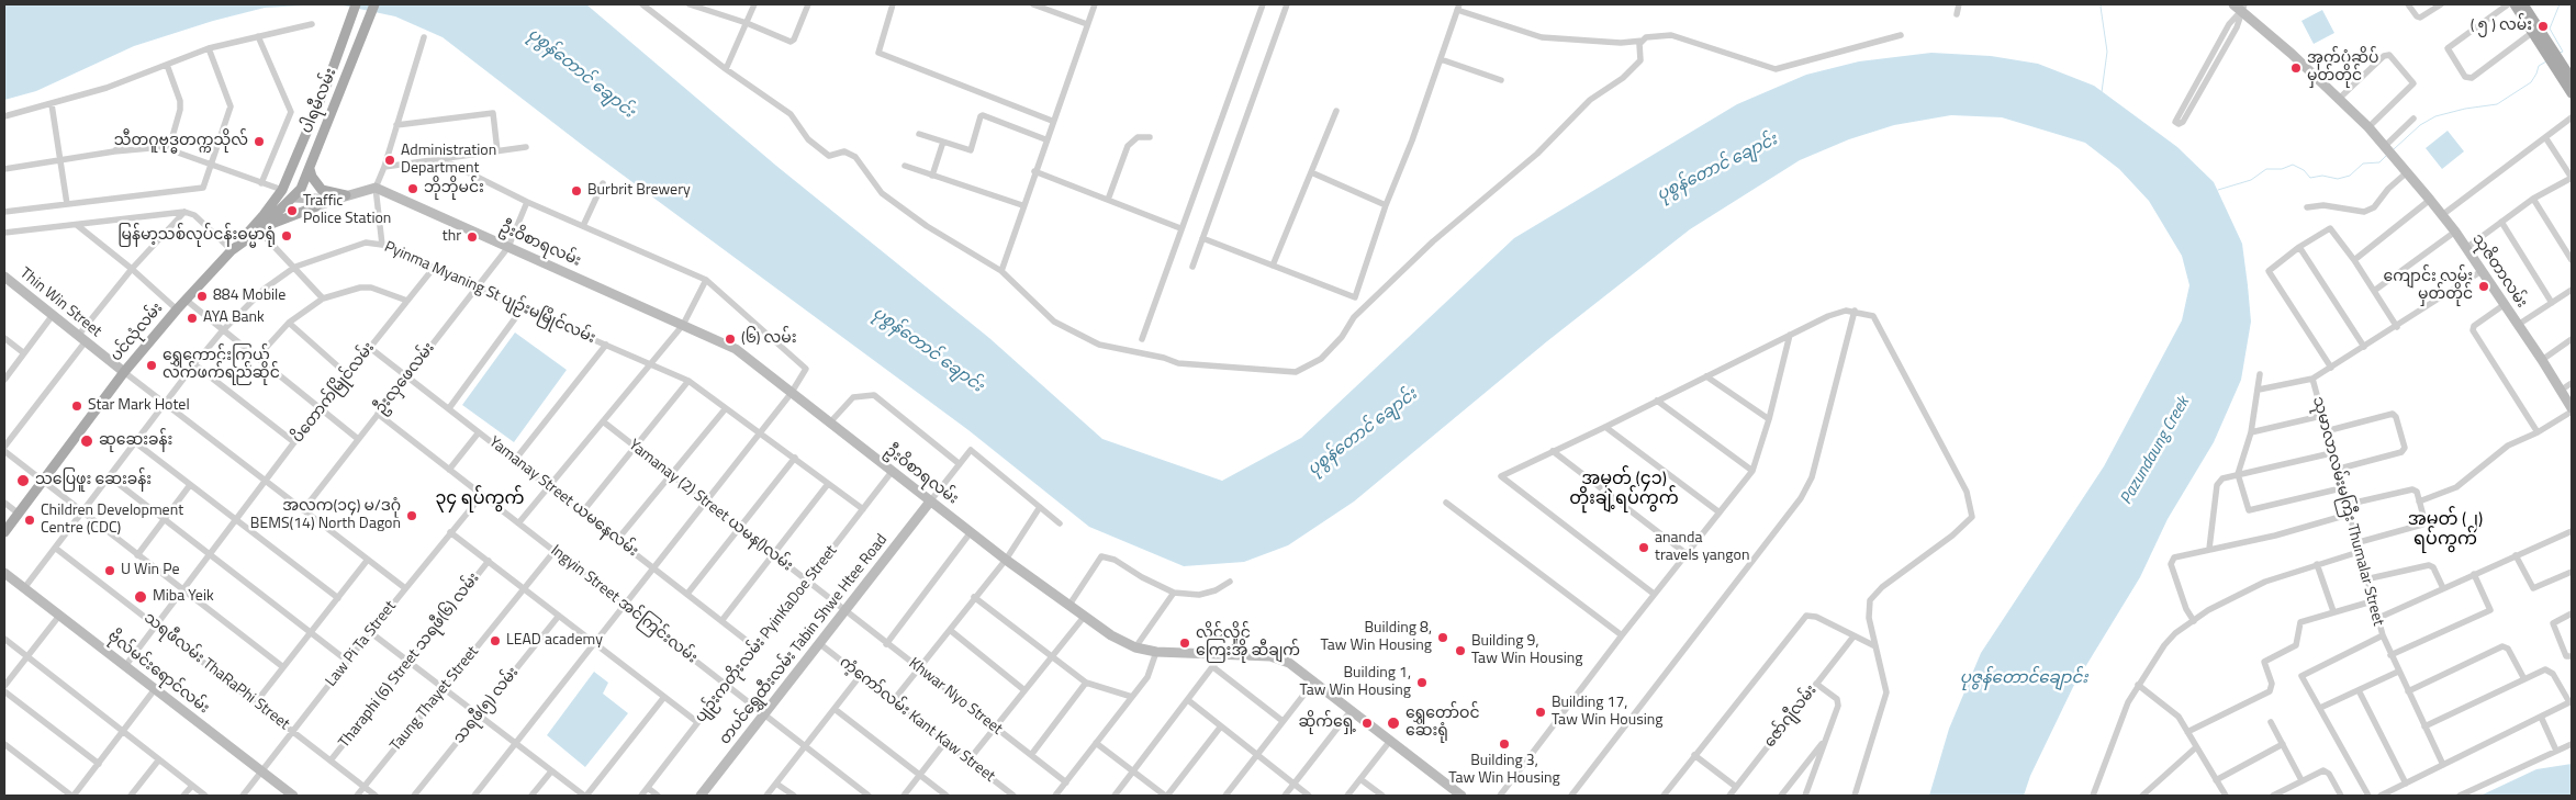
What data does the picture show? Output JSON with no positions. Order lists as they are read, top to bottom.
{
  "streets": {
    "main road": [
      "ပါရမီလမ်း",
      "ဦးဝိစာရလမ်း",
      "သုဇိတာလမ်း",
      "Thin Win Street",
      "ပင်လုံလမ်း",
      "တပင်ရွှေထီးလမ်း Tabin Shwe Htee Road",
      "ဗိုလ်မင်းရောင်လမ်း"
    ],
    "street": [
      "Pyinma Myaning St ပျဉ်းမမြိုင်လမ်း",
      "ဦးလှဖေလမ်း",
      "ပိတောက်မြိုင်လမ်း",
      "Yamanay Street ယမနေလမ်း",
      "Yamanay (2) Street ယမန()လမ်း",
      "သုမာလာလမ်းမကြီး Thumalar Street",
      "Ingyin Street အင်ကြင်းလမ်း",
      "ပျဉ်းကတိုးလမ်း PyinKaDoe Street",
      "Law Pi Ta Street",
      "Tharaphi (6) Street သရဖီ(၆) လမ်း",
      "သရဖီလမ်း ThaRaPhi Street",
      "Khwar Nyo Street",
      "Taung Thayet Street",
      "သရဖီ(၅) လမ်း",
      "ဇော်ဂျီလမ်း",
      "ကံ့ကော်လမ်း Kant Kaw Street"
    ]
  },
  "crossings": [
    ["ပါရမီလမ်း", "ပင်လုံလမ်း"],
    ["ဦးဝိစာရလမ်း", "ဦးလှဖေလမ်း"],
    ["ဦးဝိစာရလမ်း", "ပျဉ်းကတိုးလမ်း PyinKaDoe Street"],
    ["ဦးဝိစာရလမ်း", "တပင်ရွှေထီးလမ်း Tabin Shwe Htee Road"],
    ["သုဇိတာလမ်း", "သုမာလာလမ်းမကြီး Thumalar Street"],
    ["Pyinma Myaning St ပျဉ်းမမြိုင်လမ်း", "ဦးလှဖေလမ်း"],
    ["Pyinma Myaning St ပျဉ်းမမြိုင်လမ်း", "ပိတောက်မြိုင်လမ်း"],
    ["Pyinma Myaning St ပျဉ်းမမြိုင်လမ်း", "ပျဉ်းကတိုးလမ်း PyinKaDoe Street"],
    ["Pyinma Myaning St ပျဉ်းမမြိုင်လမ်း", "သရဖီလမ်း ThaRaPhi Street"],
    ["Pyinma Myaning St ပျဉ်းမမြိုင်လမ်း", "ဗိုလ်မင်းရောင်လမ်း"],
    ["Thin Win Street", "ပင်လုံလမ်း"],
    ["ဦးလှဖေလမ်း", "Yamanay Street ယမနေလမ်း"],
    ["ဦးလှဖေလမ်း", "Ingyin Street အင်ကြင်းလမ်း"],
    ["ပိတောက်မြိုင်လမ်း", "Yamanay Street ယမနေလမ်း"],
    ["ပိတောက်မြိုင်လမ်း", "သရဖီလမ်း ThaRaPhi Street"],
    ["ပိတောက်မြိုင်လမ်း", "ဗိုလ်မင်းရောင်လမ်း"],
    ["Yamanay Street ယမနေလမ်း", "ပျဉ်းကတိုးလမ်း PyinKaDoe Street"],
    ["Yamanay (2) Street ယမန()လမ်း", "ပျဉ်းကတိုးလမ်း PyinKaDoe Street"],
    ["Yamanay (2) Street ယမန()လမ်း", "တပင်ရွှေထီးလမ်း Tabin Shwe Htee Road"],
    ["Yamanay (2) Street ယမန()လမ်း", "Khwar Nyo Street"],
    ["Ingyin Street အင်ကြင်းလမ်း", "ပျဉ်းကတိုးလမ်း PyinKaDoe Street"],
    ["Ingyin Street အင်ကြင်းလမ်း", "တပင်ရွှေထီးလမ်း Tabin Shwe Htee Road"],
    ["Ingyin Street အင်ကြင်းလမ်း", "Law Pi Ta Street"],
    ["Ingyin Street အင်ကြင်းလမ်း", "Taung Thayet Street"],
    ["တပင်ရွှေထီးလမ်း Tabin Shwe Htee Road", "Khwar Nyo Street"],
    ["တပင်ရွှေထီးလမ်း Tabin Shwe Htee Road", "ကံ့ကော်လမ်း Kant Kaw Street"],
    ["Law Pi Ta Street", "သရဖီလမ်း ThaRaPhi Street"],
    ["Law Pi Ta Street", "ဗိုလ်မင်းရောင်လမ်း"],
    ["Tharaphi (6) Street သရဖီ(၆) လမ်း", "သရဖီလမ်း ThaRaPhi Street"],
    ["သရဖီလမ်း ThaRaPhi Street", "Taung Thayet Street"]
  ],
  "districts": ["အမှတ် (၄၁) တိုးချဲ့ရပ်ကွက်", "၃၄ ရပ်ကွက်", "အမှတ် (၂) ရပ်ကွက်"],
  "water": ["ပုစွန်တောင် ချောင်း", "Pazundaung Creek", "ပုဇွန်တောင်ချောင်း"],
  "places": [
    "( ၅ ) လမ်း",
    "အုတ်ပုံဆိပ် မှတ်တိုင်",
    "သီတဂူဗုဒ္ဓတက္ကသိုလ်",
    "Administration Department",
    "ဘိုဘိုမင်း",
    "Burbrit Brewery",
    "Traffic Police Station",
    "မြန်မာ့သစ်လုပ်ငန်းဓမ္မာရုံ",
    "thr",
    "ကျောင်း လမ်း မှတ်တိုင်",
    "884 Mobile",
    "AYA Bank",
    "(၆) လမ်း",
    "ရွှေကောင်းကြွယ် လက်ဖက်ရည်ဆိုင်",
    "Star Mark Hotel",
    "ဆုဆေးခန်း",
    "သပြေဖူး ဆေးခန်း",
    "အလက(၁၄) မ/ဒဂုံ BEMS(14) North Dagon",
    "Children Development Centre (CDC)",
    "ananda travels yangon",
    "U Win Pe",
    "Miba Yeik",
    "Building 8, Taw Win Housing",
    "LEAD academy",
    "လှိုင်လှိုင် ကြေးအို ဆီချက်",
    "Building 9, Taw Win Housing",
    "Building 1, Taw Win Housing",
    "Building 17, Taw Win Housing",
    "ဆိုက်ရှေ့",
    "ရွှေတော်ဝင် ဆေးရုံ",
    "Building 3, Taw Win Housing"
  ]
}
